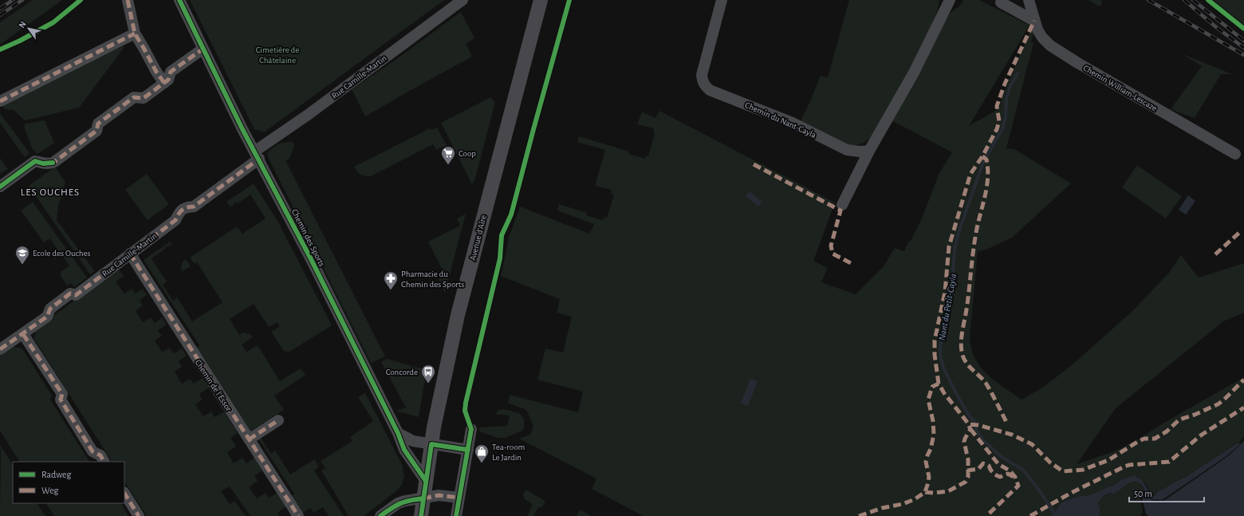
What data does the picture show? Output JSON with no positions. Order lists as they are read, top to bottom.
{
  "streets": {
    "main road": ["Avenue d'Aïre"],
    "street": [
      "Rue Camille-Martin",
      "Chemin William-Lescaze",
      "Chemin du Nant-Cayla",
      "Chemin des Sports",
      "Chemin de l'Essor"
    ]
  },
  "crossings": [
    ["Rue Camille-Martin", "Chemin des Sports"],
    ["Rue Camille-Martin", "Chemin de l'Essor"],
    ["Chemin des Sports", "Avenue d'Aïre"]
  ],
  "districts": ["LES OUCHES"],
  "water": ["Nant du Petit-Cayla"],
  "parks": ["Cimetière de Châtelaine"],
  "places": {
    "supermarket": ["Coop"],
    "school or university": ["Ecole des Ouches"],
    "pharmacy": ["Pharmacie du Chemin des Sports"],
    "bus stop": ["Concorde"],
    "shop": ["Tea-room Le Jardin"]
  },
  "legend": ["Radweg", "Weg"],
  "scale_bar": "50 m",
  "north": "top left"
}
